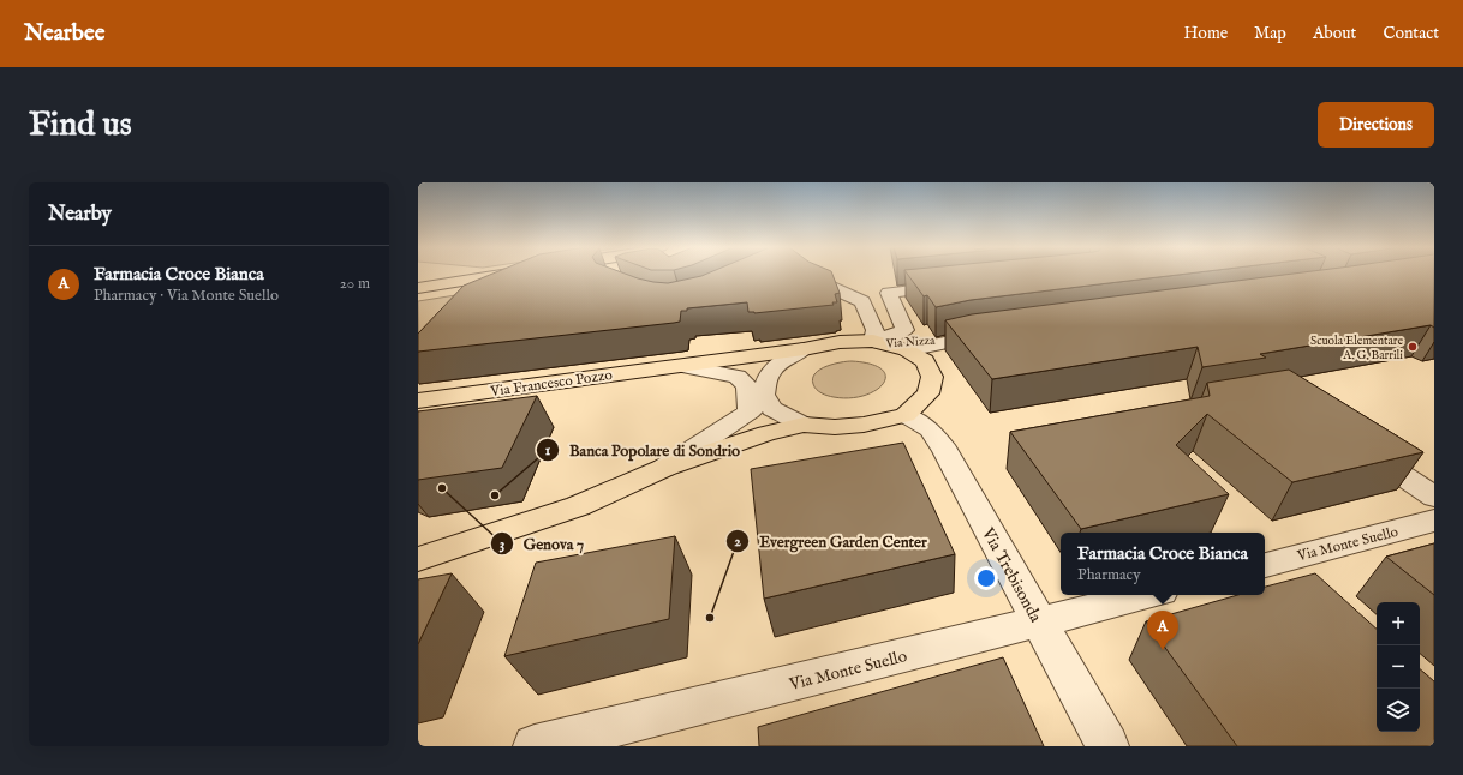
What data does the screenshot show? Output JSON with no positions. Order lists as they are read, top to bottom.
{
  "streets": {
    "main road": ["Via Francesco Pozzo"],
    "street": ["Via Nizza", "Via Monte Suello", "Via Trebisonda"]
  },
  "crossings": [
    ["Via Nizza", "Via Francesco Pozzo"],
    ["Via Monte Suello", "Via Trebisonda"]
  ],
  "places": [
    "Scuola Elementare A. G. Barrili",
    "Genova 7",
    "Banca Popolare di Sondrio",
    "Evergreen Garden Center"
  ],
  "page": {
    "header": "Nearbee",
    "nav": [
      "Home",
      "Map",
      "About",
      "Contact"
    ],
    "buttons": "Directions",
    "title": "Find us",
    "heading": "Nearby",
    "list": [
      {
        "mark": "A",
        "name": "Farmacia Croce Bianca",
        "note": "Pharmacy · Via Monte Suello",
        "value": "20 m"
      }
    ],
    "popup": ["Farmacia Croce Bianca", "Pharmacy"],
    "map_buttons": ["+", "−"],
    "pins": "A"
  }
}
